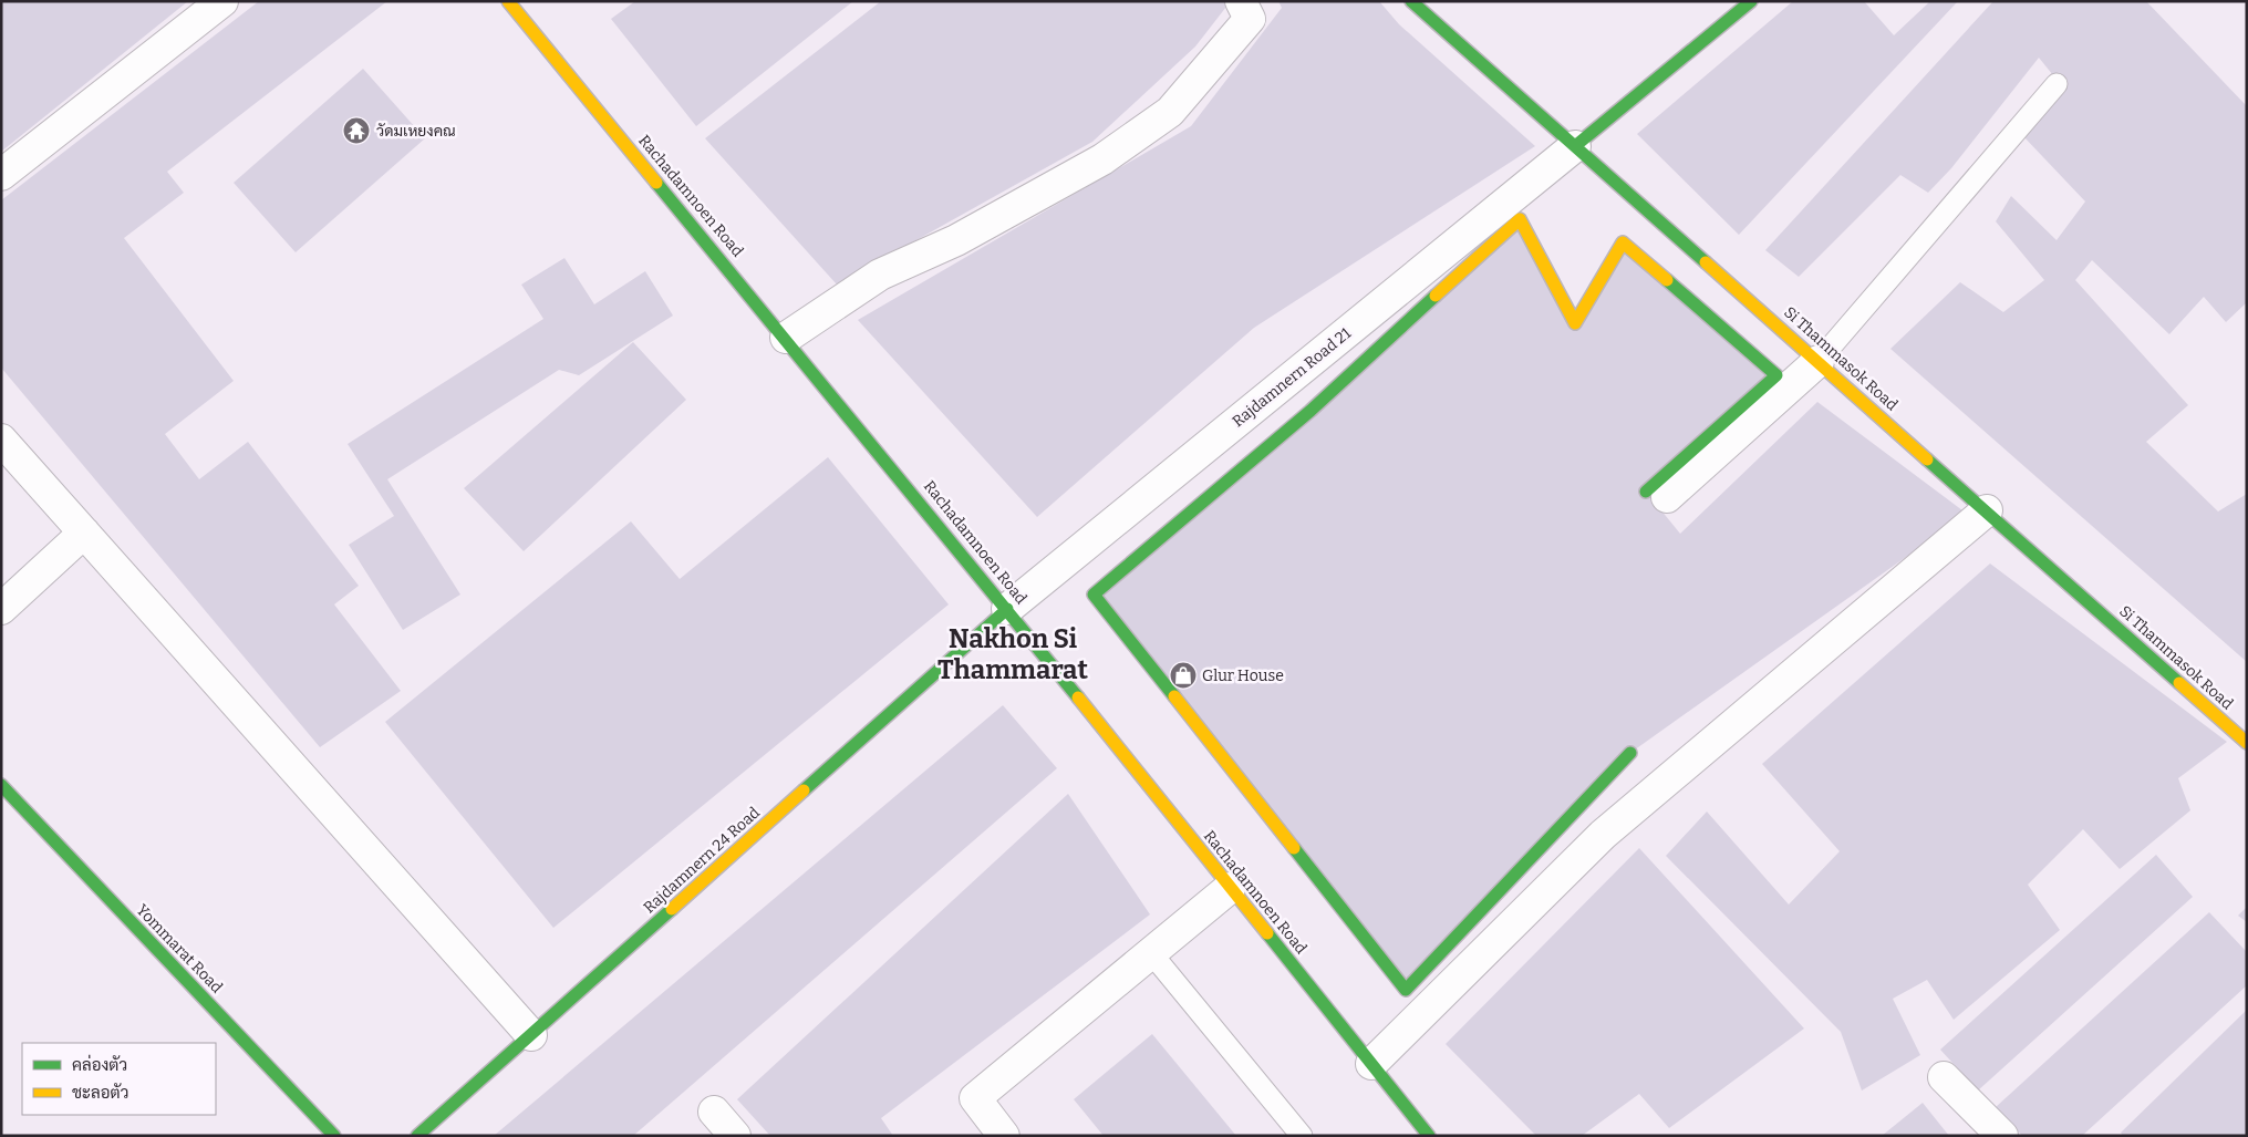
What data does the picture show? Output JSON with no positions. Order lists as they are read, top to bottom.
{
  "streets": {
    "street": [
      "Rachadamnoen Road",
      "Si Thammasok Road",
      "Rajdamnern Road 21",
      "Rajdamnern 24 Road",
      "Yommarat Road"
    ]
  },
  "crossings": [
    ["Rachadamnoen Road", "Rajdamnern Road 21"],
    ["Rachadamnoen Road", "Rajdamnern 24 Road"],
    ["Si Thammasok Road", "Rajdamnern Road 21"],
    ["Rajdamnern Road 21", "Rajdamnern 24 Road"]
  ],
  "districts": ["Nakhon Si Thammarat"],
  "places": {
    "temple": ["วัดมเหยงคณ"],
    "shop": ["Glur House"]
  },
  "legend": ["คล่องตัว", "ชะลอตัว"]
}
